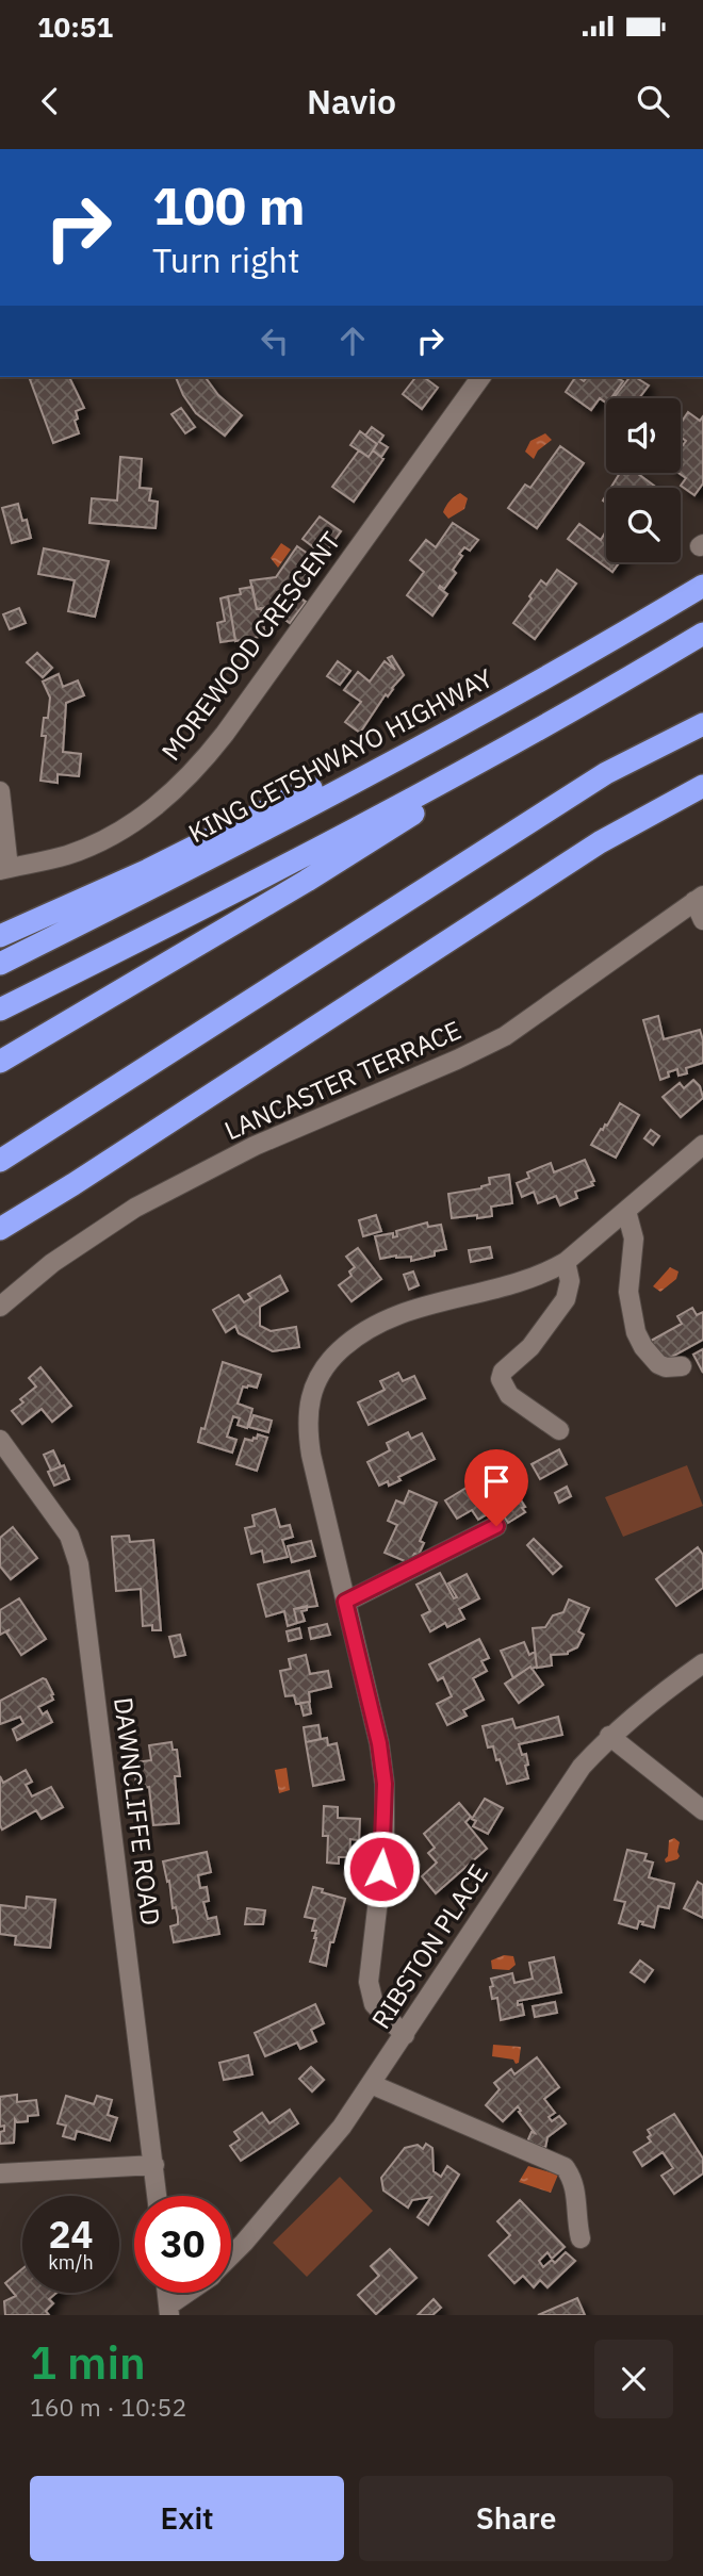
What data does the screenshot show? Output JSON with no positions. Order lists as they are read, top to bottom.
{
  "streets": {
    "highway": ["KING CETSHWAYO HIGHWAY"],
    "street": [
      "MOREWOOD CRESCENT",
      "LANCASTER TERRACE",
      "DAWNCLIFFE ROAD",
      "RIBSTON PLACE"
    ]
  },
  "page": {
    "status": "10:51",
    "header": "Navio",
    "turn": ["100 m", "Turn right"],
    "speed": "24 km/h",
    "limit": "30",
    "heading": ["1 min", "160 m · 10:52"],
    "buttons": ["Exit", "Share"]
  }
}
